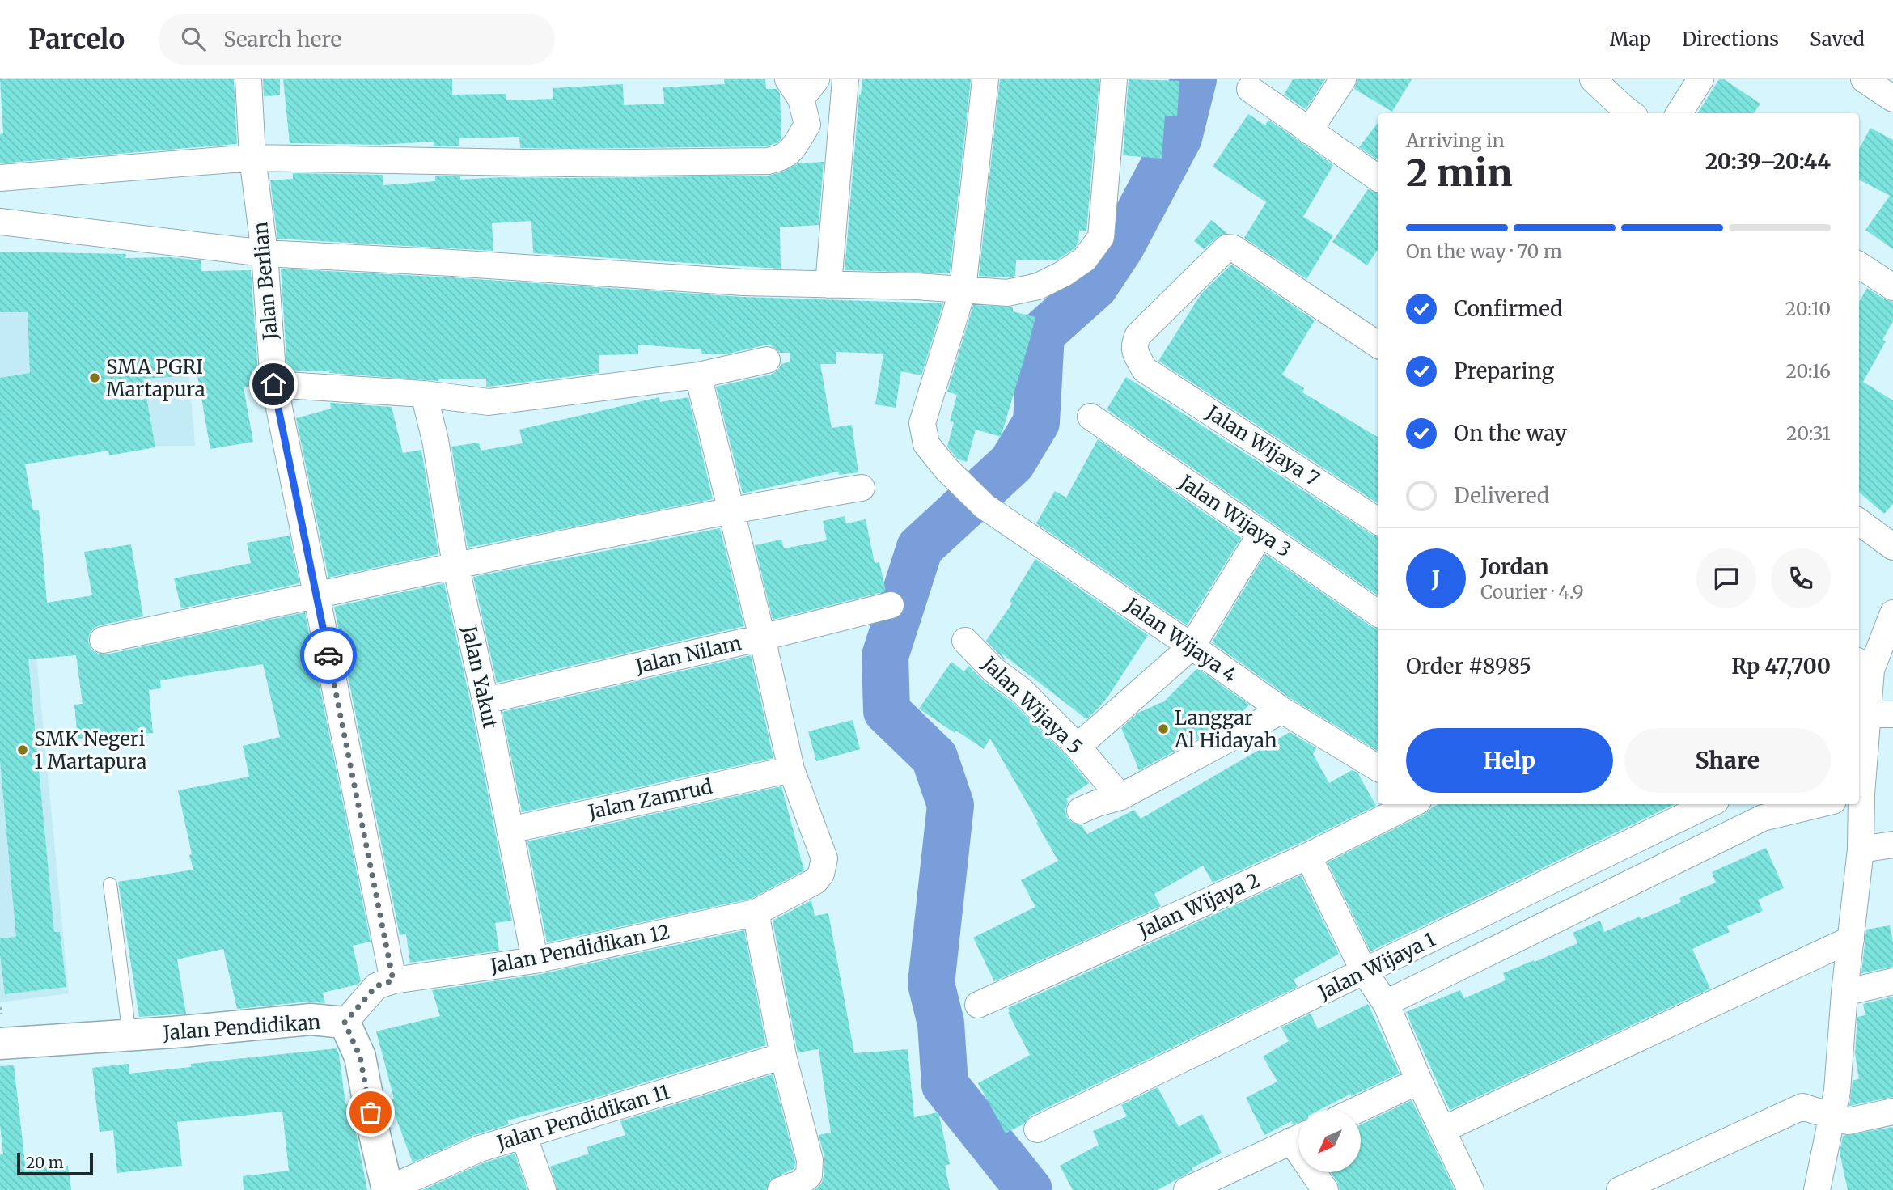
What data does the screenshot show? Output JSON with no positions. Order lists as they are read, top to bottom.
{
  "streets": {
    "street": [
      "Jalan Berlian",
      "Jalan Wijaya 7",
      "Jalan Wijaya 3",
      "Jalan Wijaya 4",
      "Jalan Nilam",
      "Jalan Yakut",
      "Jalan Wijaya 5",
      "Jalan Zamrud",
      "Jalan Wijaya 2",
      "Jalan Pendidikan 12",
      "Jalan Wijaya 1",
      "Jalan Pendidikan",
      "Jalan Pendidikan 11"
    ]
  },
  "crossings": [
    ["Jalan Berlian", "Jalan Pendidikan 12"],
    ["Jalan Nilam", "Jalan Yakut"],
    ["Jalan Yakut", "Jalan Zamrud"],
    ["Jalan Yakut", "Jalan Pendidikan 12"],
    ["Jalan Zamrud", "Jalan Pendidikan 12"],
    ["Jalan Pendidikan 12", "Jalan Pendidikan"],
    ["Jalan Pendidikan", "Jalan Pendidikan 11"]
  ],
  "places": ["SMA PGRI Martapura", "Langgar Al Hidayah", "SMK Negeri 1 Martapura"],
  "scale_bar": "20 m",
  "north": "bottom left",
  "page": {
    "header": "Parcelo",
    "search": "Search here",
    "nav": ["Map", "Directions", "Saved"],
    "heading": ["2 min", "Arriving in", "20:39–20:44"],
    "panel": [
      "Jordan",
      "Courier · 4.9",
      "Order #8985",
      "Rp 47,700"
    ],
    "bar": "On the way · 70 m",
    "list": [
      ["Confirmed", "20:10"],
      ["Preparing", "20:16"],
      ["On the way", "20:31"],
      "Delivered"
    ],
    "round": "J",
    "buttons": ["Help", "Share"],
    "scale": "20 m"
  }
}
